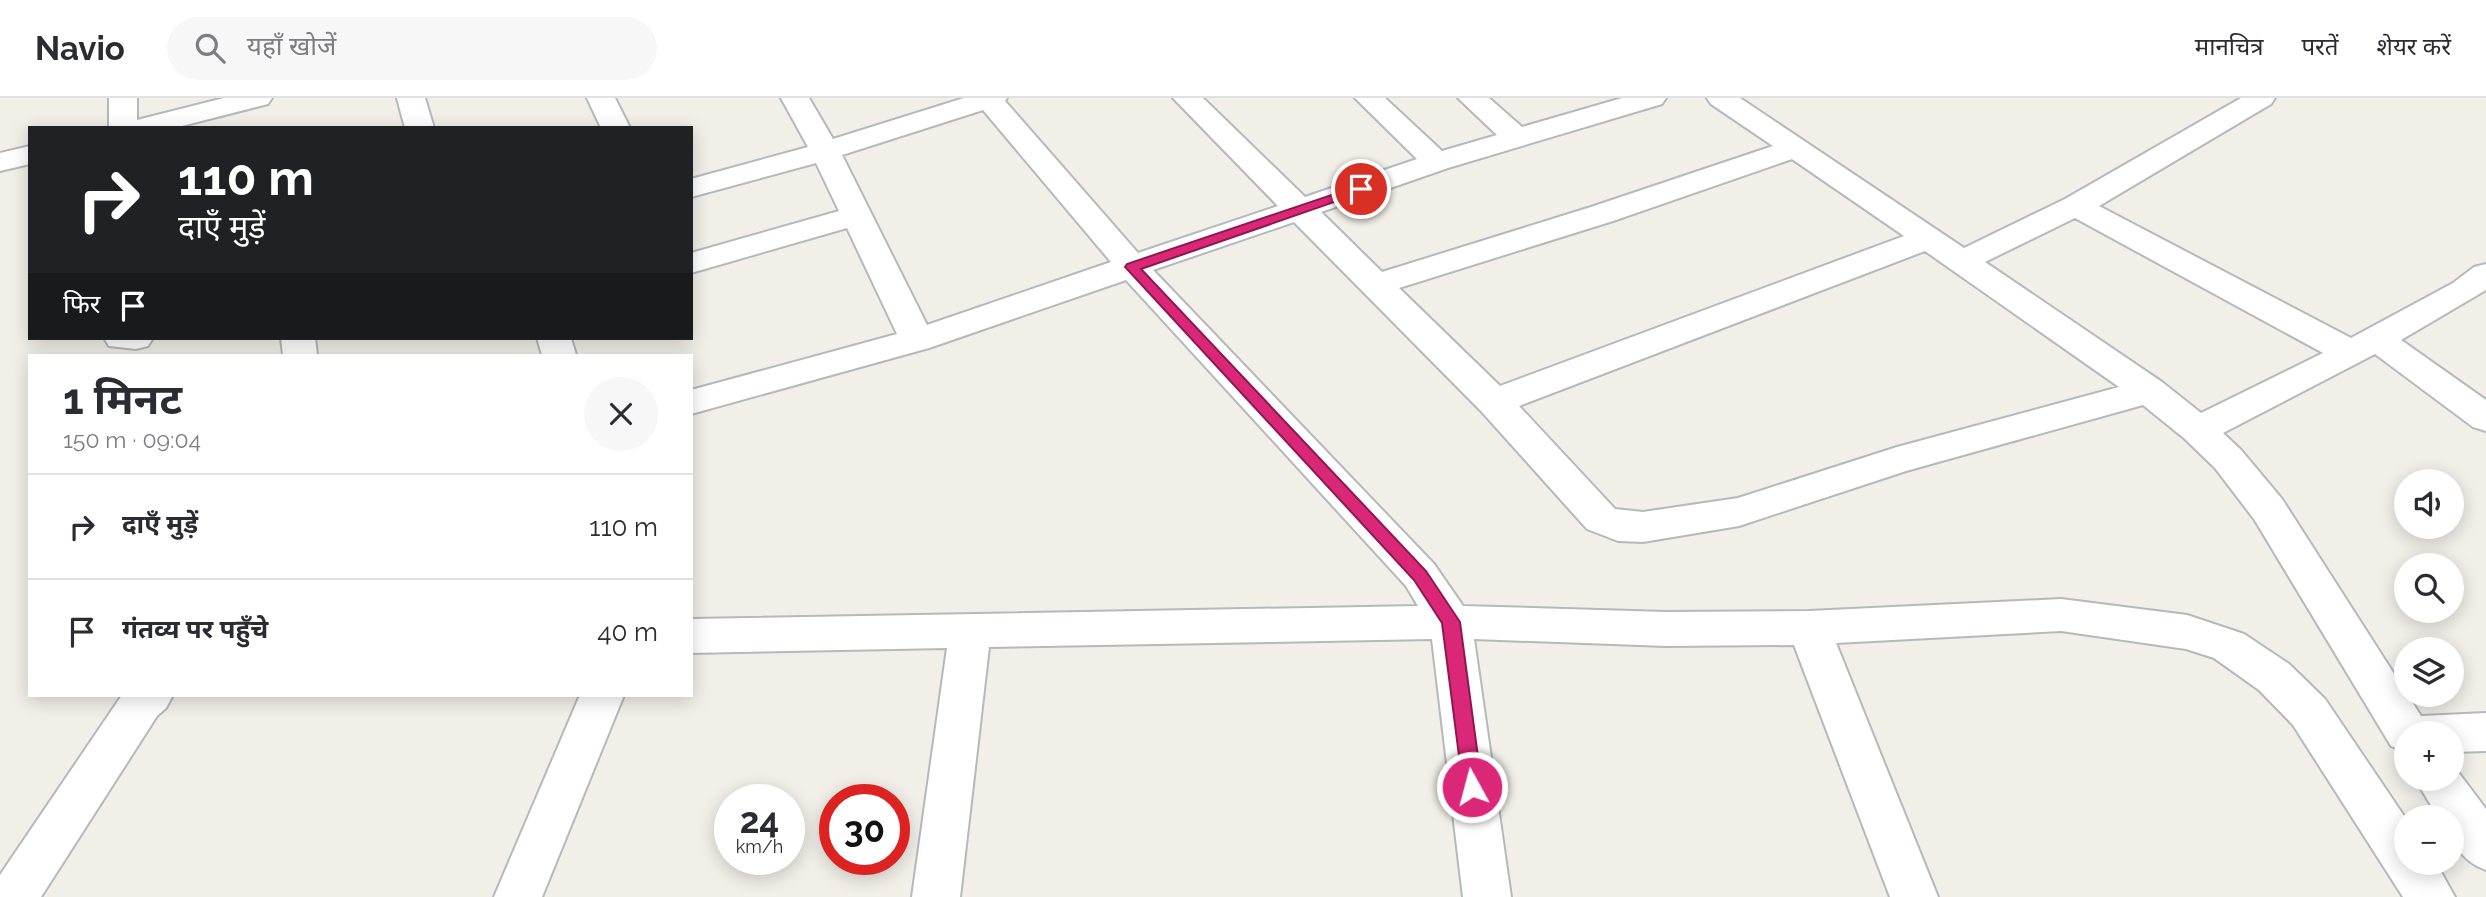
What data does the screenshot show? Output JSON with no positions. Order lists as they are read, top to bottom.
{
  "page": {
    "header": "Navio",
    "search": "यहाँ खोजें",
    "nav": ["मानचित्र", "परतें", "शेयर करें"],
    "turn": ["110 m", "दाएँ मुड़ें"],
    "then": "फिर",
    "heading": ["1 मिनट", "150 m · 09:04"],
    "map_buttons": ["+", "−"],
    "list": [
      {
        "name": "दाएँ मुड़ें",
        "value": "110 m"
      },
      {
        "name": "गंतव्य पर पहुँचे",
        "value": "40 m"
      }
    ],
    "speed": "24 km/h",
    "limit": "30"
  }
}
